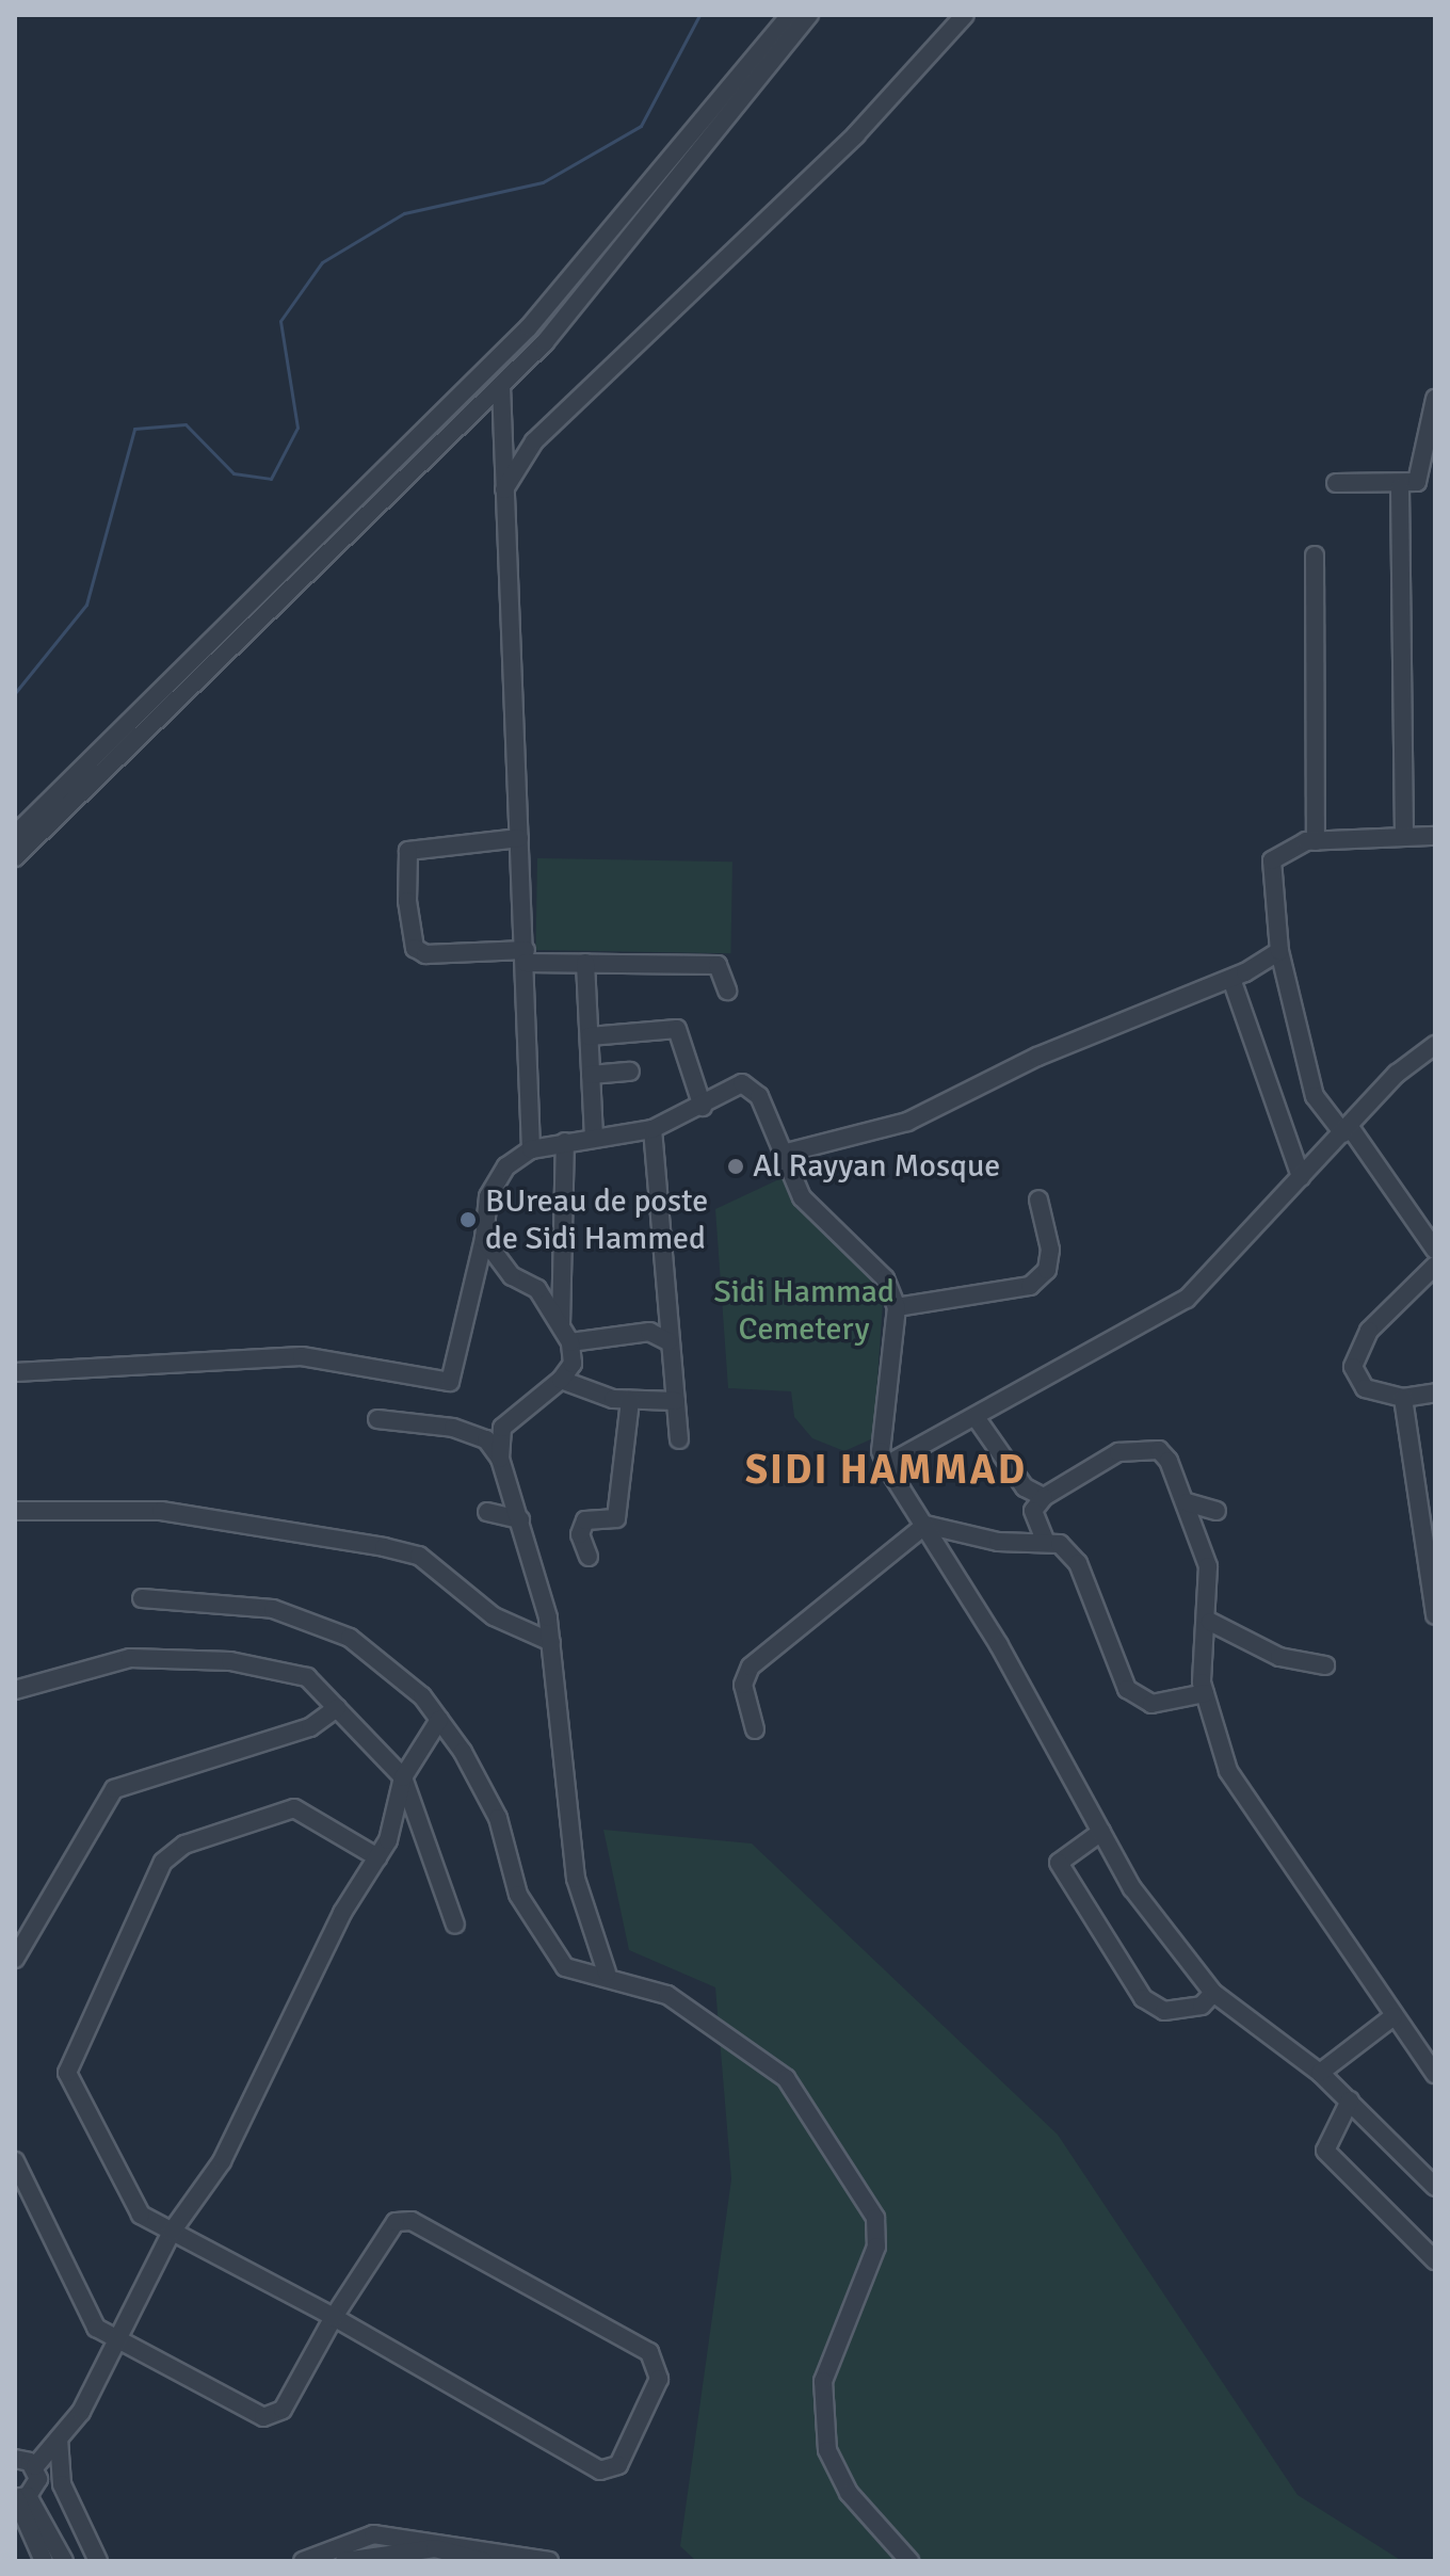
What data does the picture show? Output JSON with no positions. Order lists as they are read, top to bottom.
{
  "districts": ["SIDI HAMMAD"],
  "parks": ["Sidi Hammad Cemetery"],
  "places": ["Al Rayyan Mosque", "BUreau de poste de Sidi Hammed"]
}
